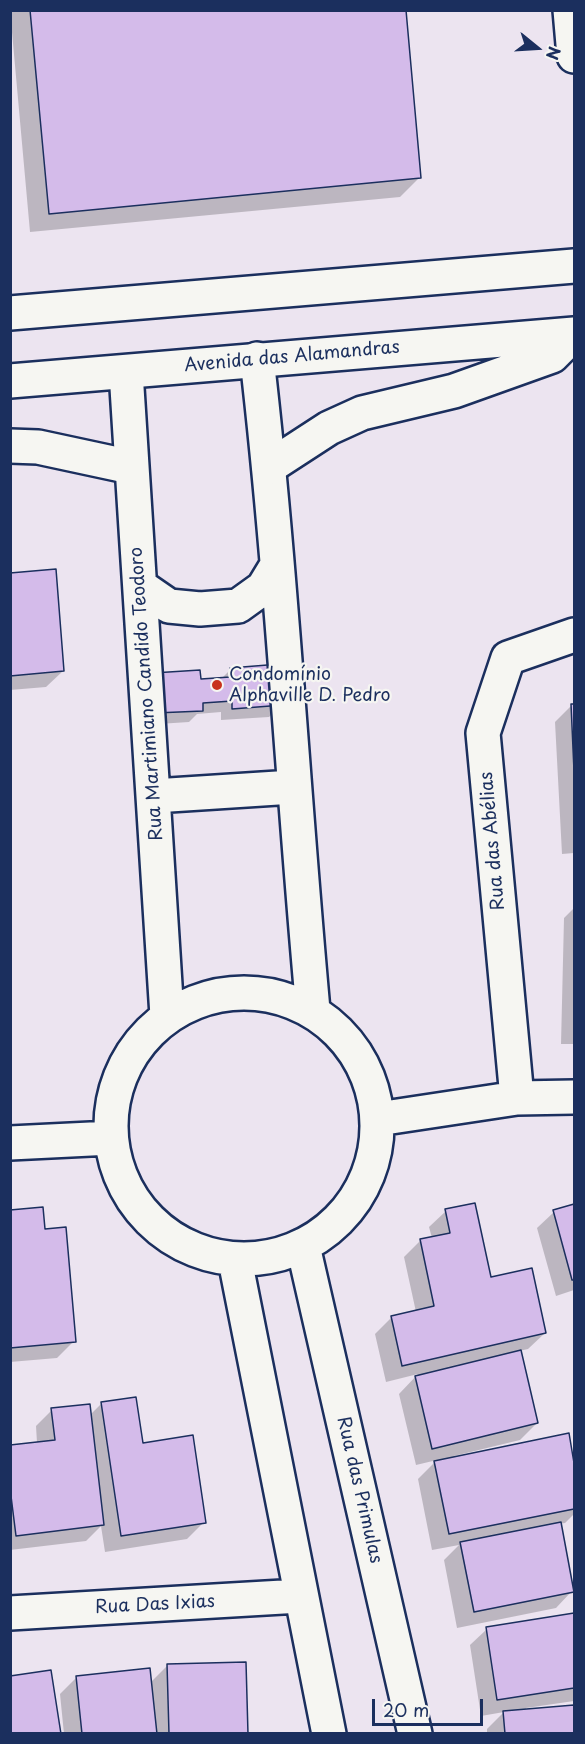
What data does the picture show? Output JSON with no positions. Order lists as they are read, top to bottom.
{
  "streets": {
    "street": [
      "Avenida das Alamandras",
      "Rua Martimiano Candido Teodoro",
      "Rua das Abélias",
      "Rua das Primulas",
      "Rua Das Ixias"
    ]
  },
  "crossings": [
    ["Avenida das Alamandras", "Rua Martimiano Candido Teodoro"]
  ],
  "places": ["Condomínio Alphaville D. Pedro"],
  "scale_bar": "20 m",
  "north": "right"
}
